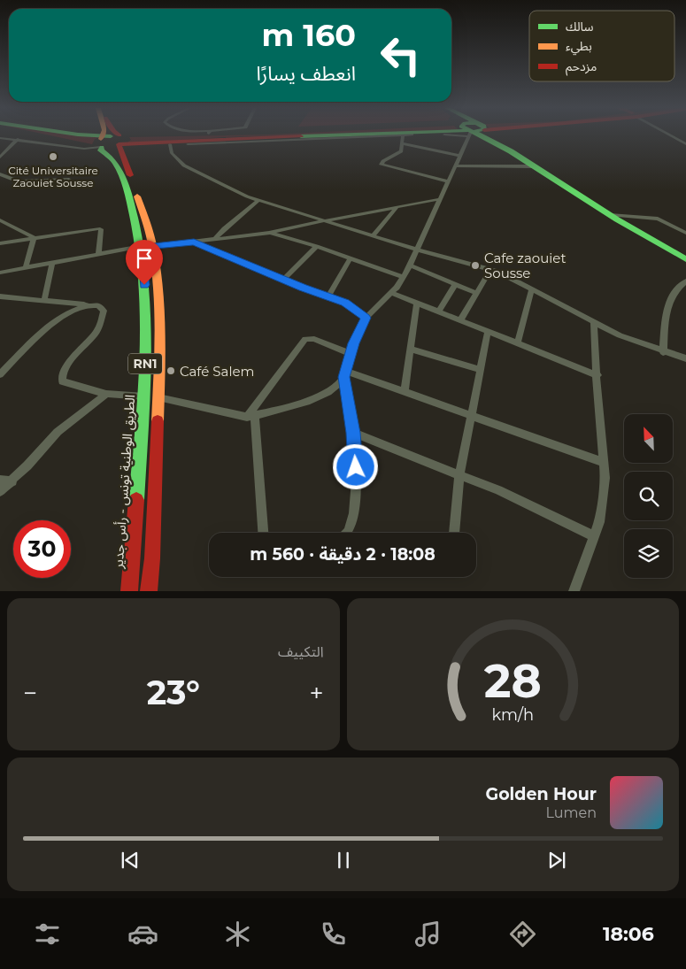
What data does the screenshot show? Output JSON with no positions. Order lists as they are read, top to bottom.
{
  "streets": {
    "main road": ["RN1", "الطريق الوطنية تونس - رأس جدير"]
  },
  "places": ["Cité Universitaire Zaouiet Sousse", "Cafe zaouiet Sousse", "Café Salem"],
  "legend": ["سالك", "بطيء", "مزدحم"],
  "north": "top left",
  "page": {
    "turn": ["160 m", "انعطف يسارًا"],
    "limit": "30",
    "trip": "18:08 · 2 دقيقة · 560 m",
    "tile": "التكييف",
    "heat": ["−", "23°", "+"],
    "song": ["Golden Hour", "Lumen"],
    "tabs": "18:06",
    "gauge": ["28", "km/h"]
  }
}
